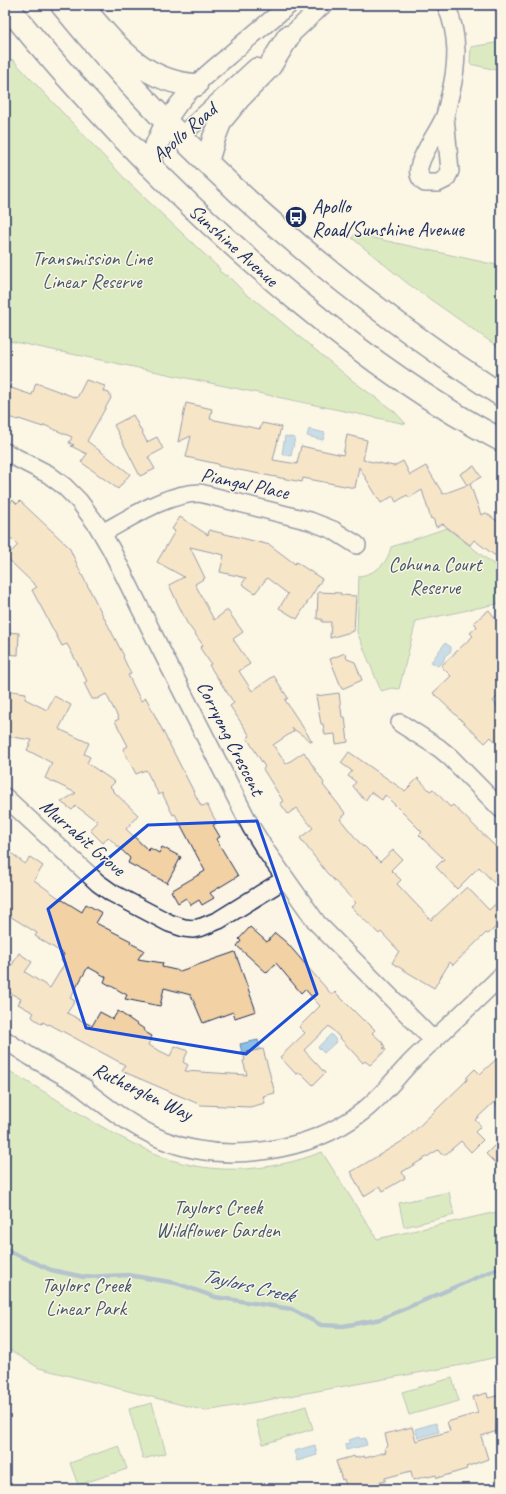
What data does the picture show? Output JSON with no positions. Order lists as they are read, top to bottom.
{
  "streets": {
    "main road": ["Apollo Road", "Sunshine Avenue"],
    "street": [
      "Piangal Place",
      "Corryong Crescent",
      "Murrabit Grove",
      "Rutherglen Way"
    ]
  },
  "crossings": [
    ["Apollo Road", "Sunshine Avenue"],
    ["Piangal Place", "Corryong Crescent"],
    ["Corryong Crescent", "Murrabit Grove"],
    ["Corryong Crescent", "Rutherglen Way"]
  ],
  "water": ["Taylors Creek"],
  "parks": [
    "Transmission Line Linear Reserve",
    "Cohuna Court Reserve",
    "Taylors Creek Wildflower Garden",
    "Taylors Creek Linear Park"
  ],
  "places": {
    "bus stop": ["Apollo Road/Sunshine Avenue"]
  }
}
